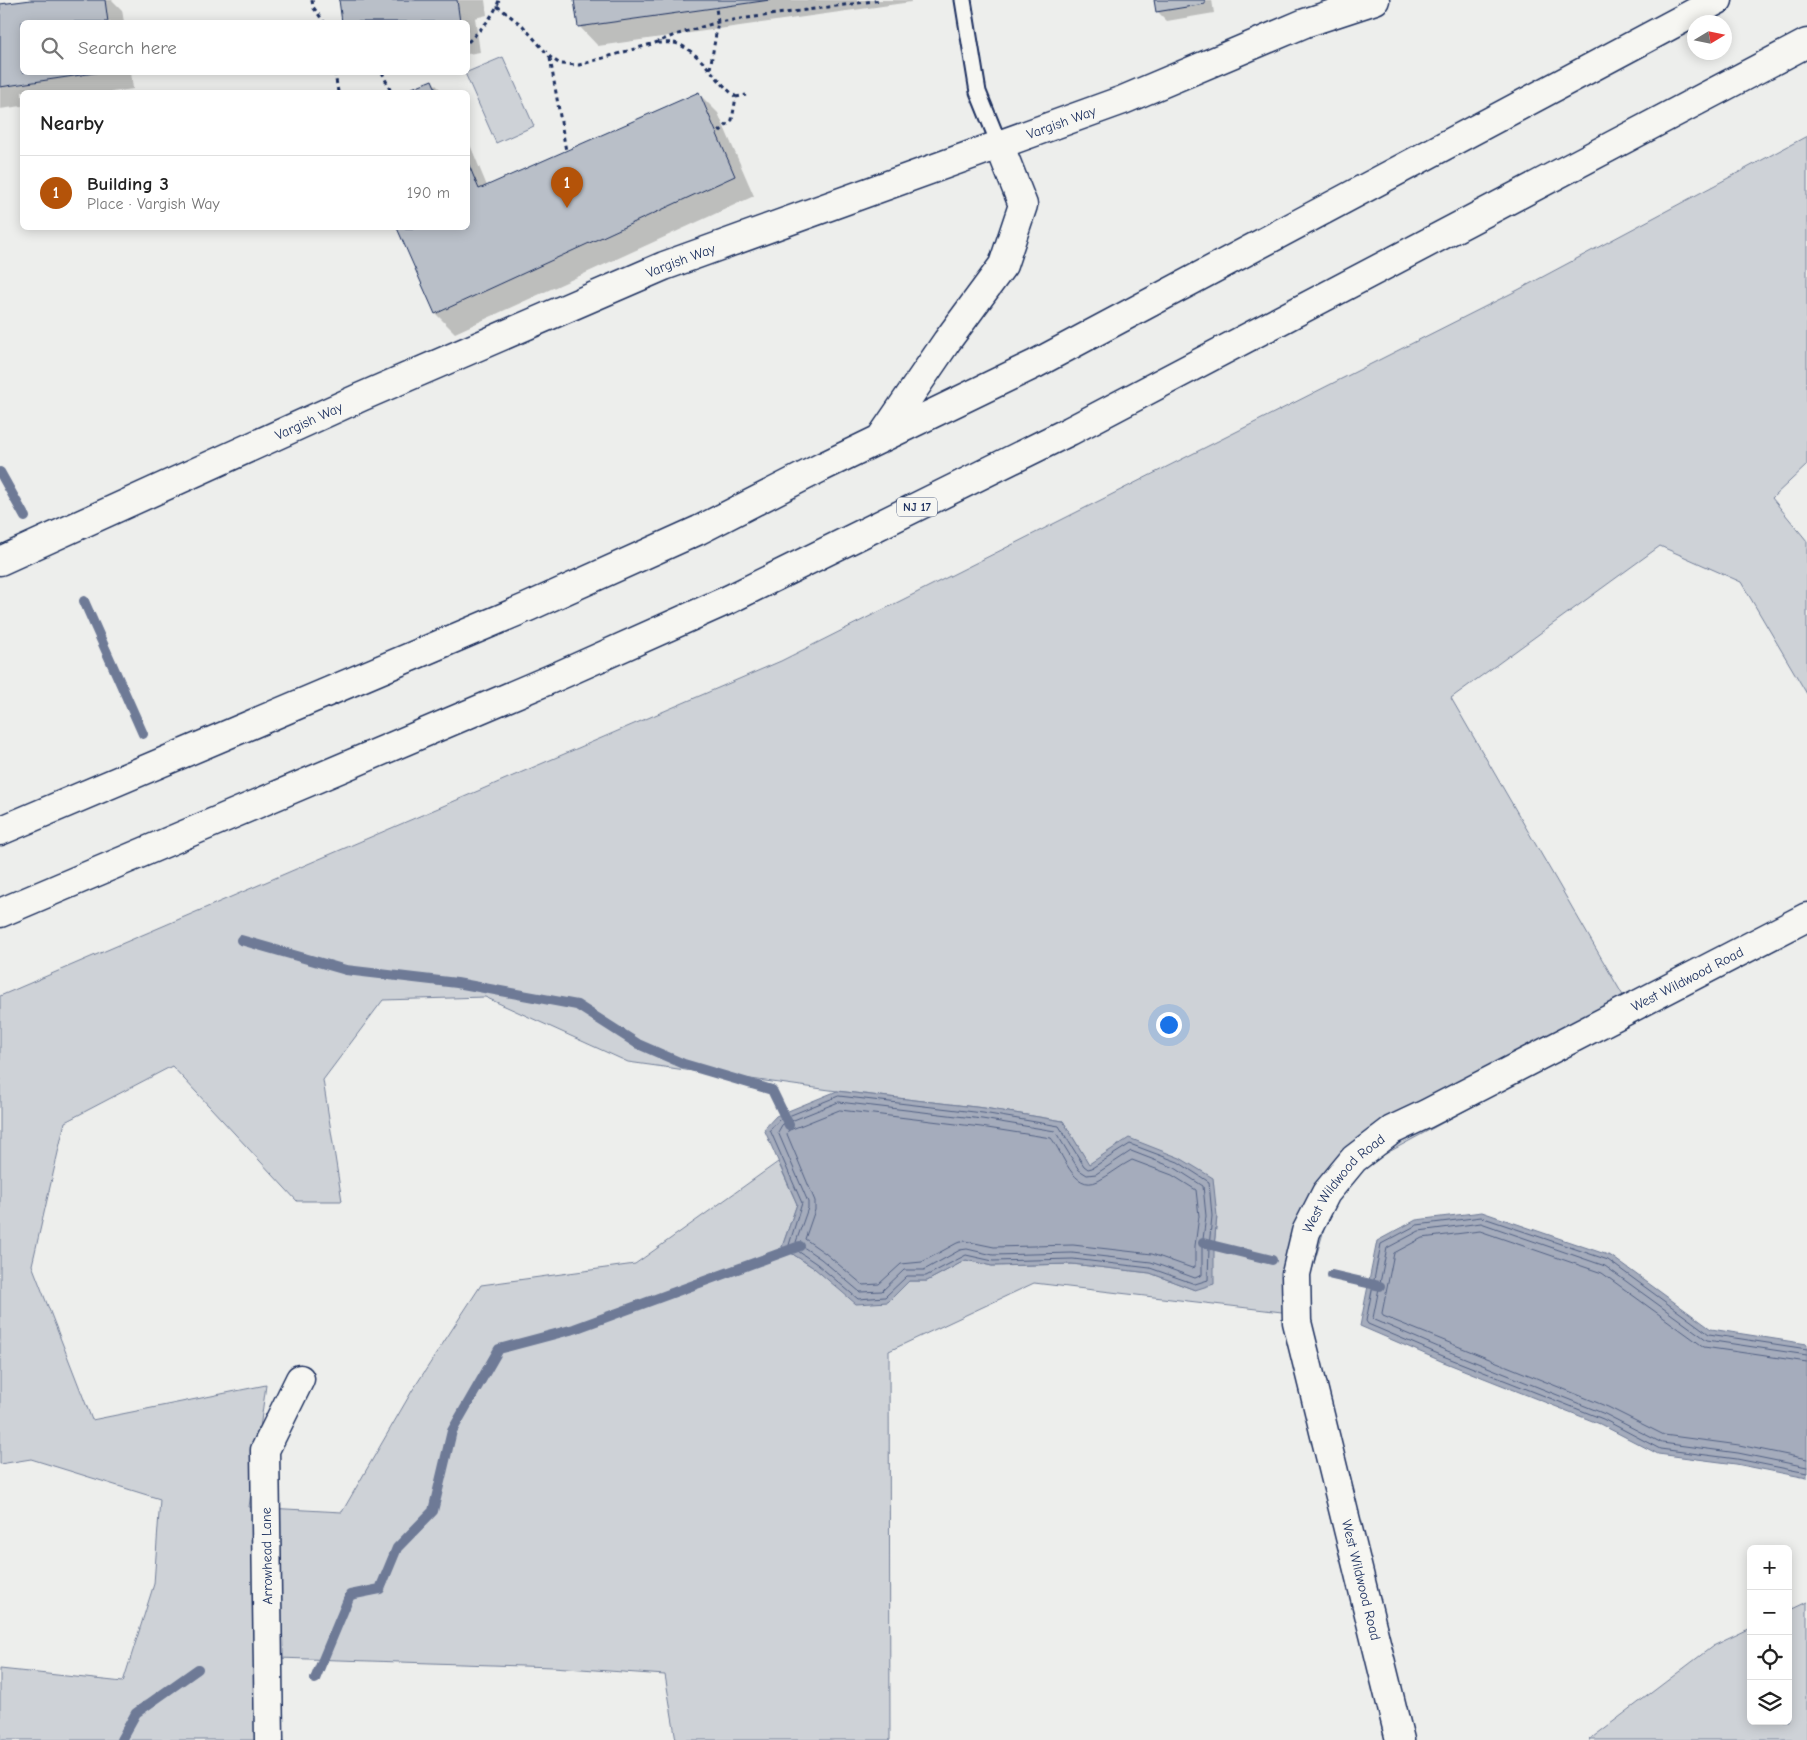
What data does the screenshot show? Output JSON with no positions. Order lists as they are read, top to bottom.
{
  "streets": {
    "main road": [
      "Vargish Way",
      "NJ 17",
      "West Wildwood Road",
      "Arrowhead Lane"
    ]
  },
  "north": "right",
  "page": {
    "search": "Search here",
    "heading": "Nearby",
    "list": [
      {
        "mark": "1",
        "name": "Building 3",
        "note": "Place · Vargish Way",
        "value": "190 m"
      }
    ],
    "pins": "1",
    "map_buttons": ["+", "−"]
  }
}
